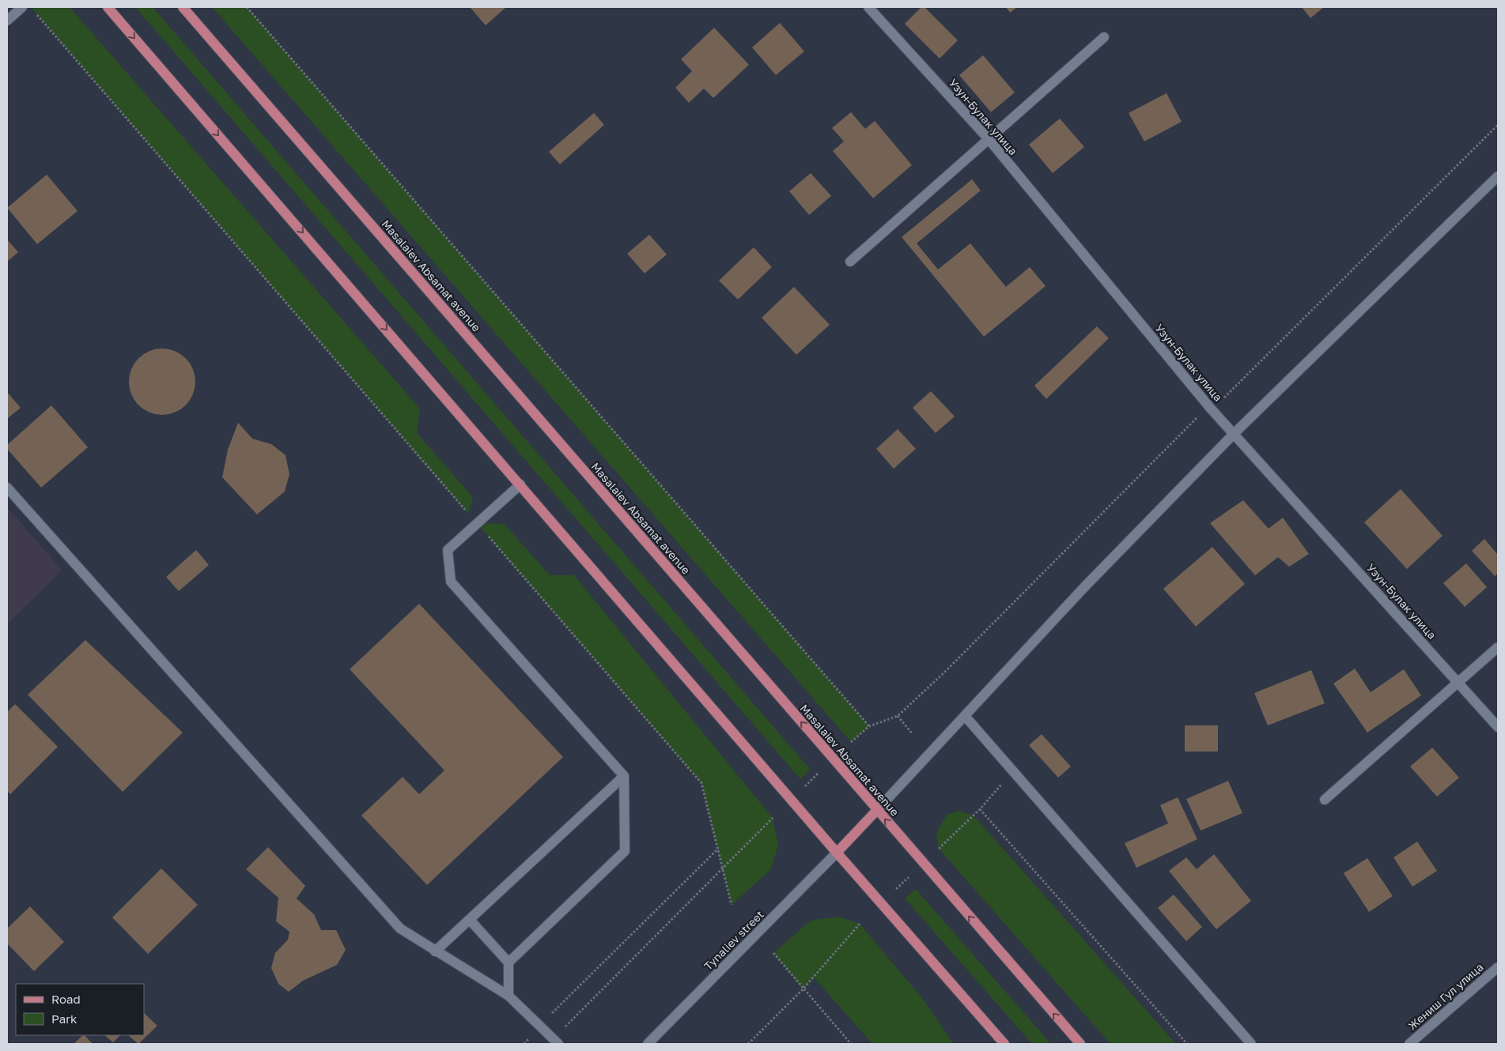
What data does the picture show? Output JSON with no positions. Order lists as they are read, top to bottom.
{
  "streets": {
    "main road": ["Masalaiev Absamat avenue"],
    "street": ["Узун-Булак улица", "Tynaliev street", "Жениш Гул улица"]
  },
  "legend": ["Road", "Park"]
}
